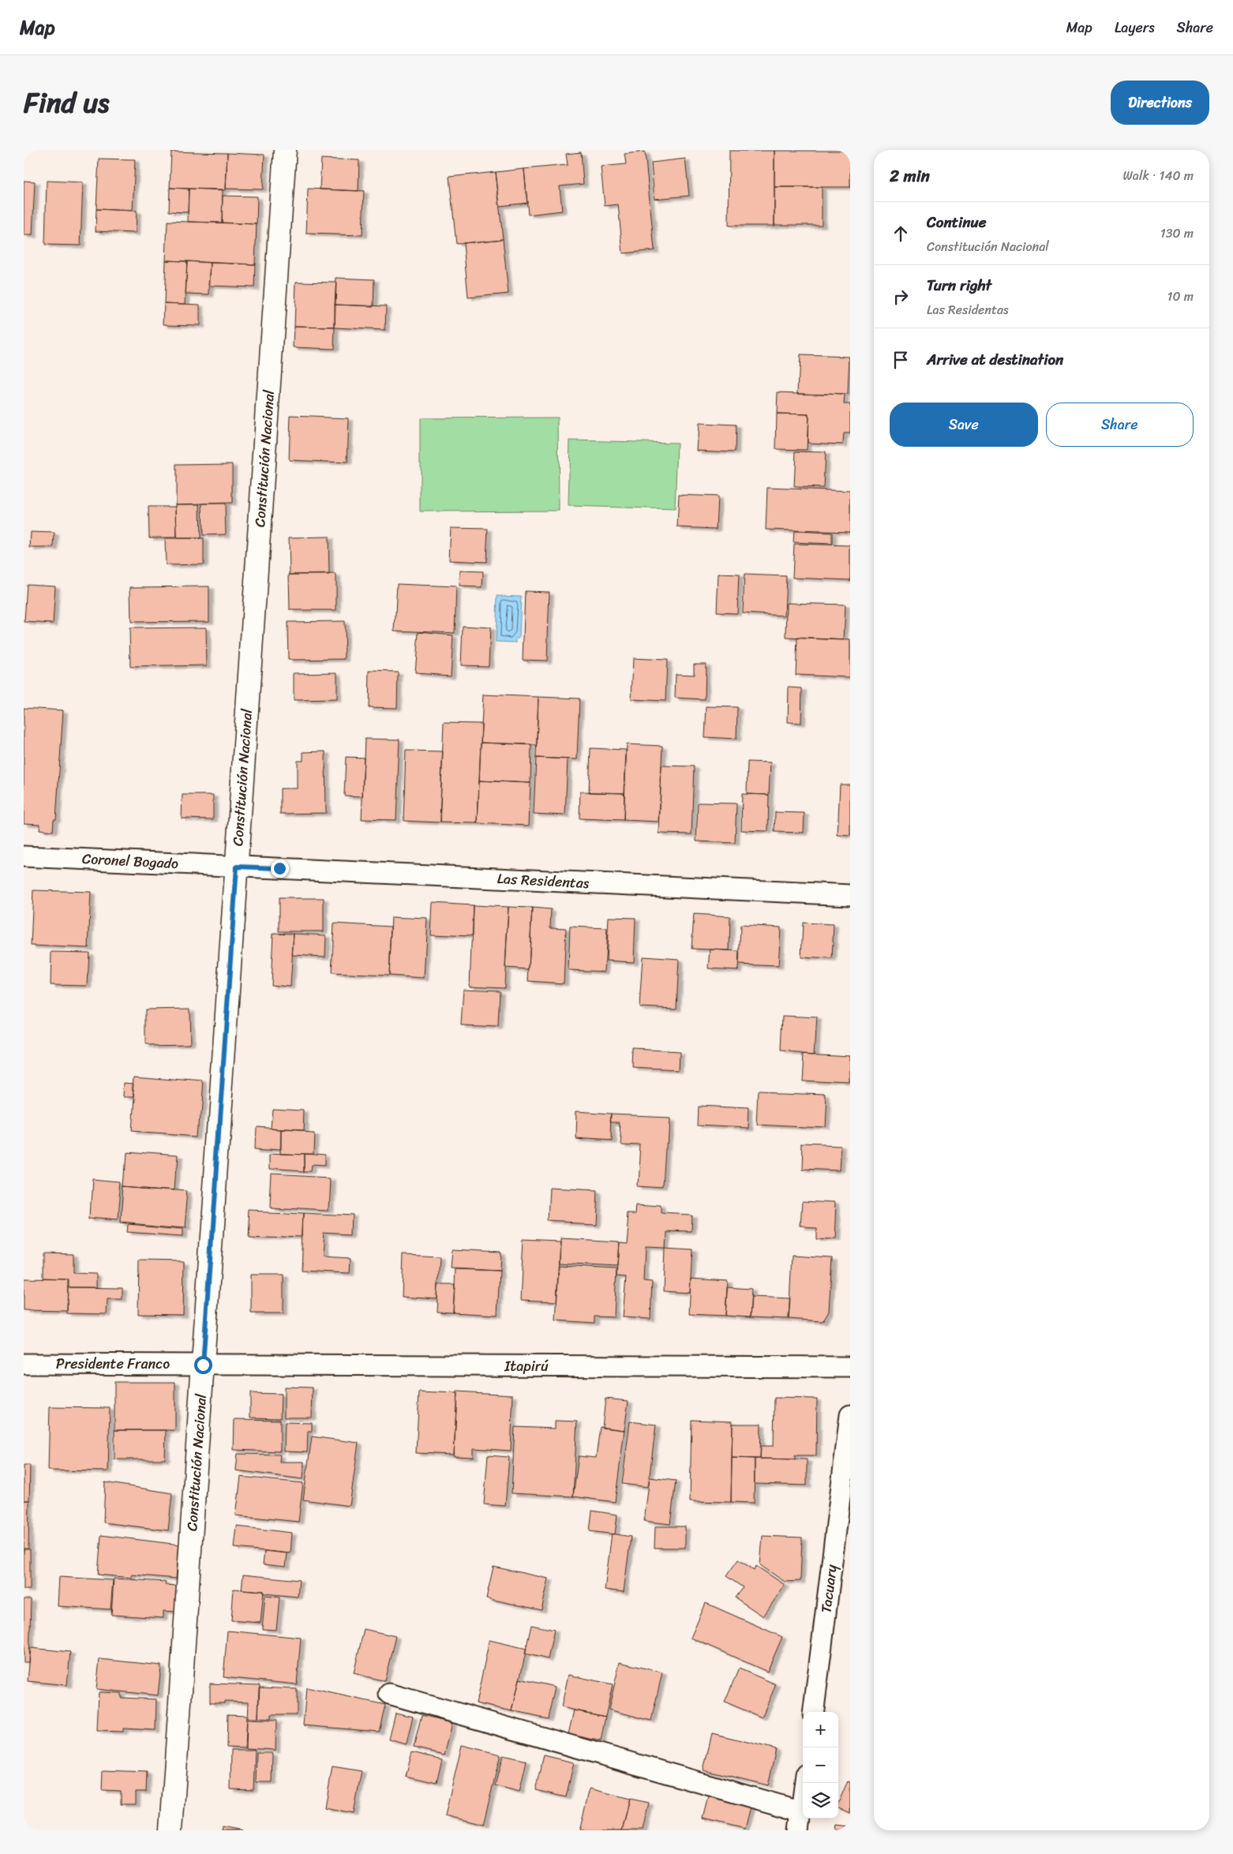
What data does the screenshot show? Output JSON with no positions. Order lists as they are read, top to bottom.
{
  "streets": {
    "street": [
      "Constitución Nacional",
      "Coronel Bogado",
      "Las Residentas",
      "Presidente Franco",
      "Itapirú",
      "Tacuary"
    ]
  },
  "crossings": [
    ["Constitución Nacional", "Coronel Bogado"],
    ["Constitución Nacional", "Las Residentas"],
    ["Constitución Nacional", "Presidente Franco"],
    ["Constitución Nacional", "Itapirú"],
    ["Coronel Bogado", "Las Residentas"],
    ["Presidente Franco", "Itapirú"]
  ],
  "page": {
    "header": "Map",
    "nav": ["Map", "Layers", "Share"],
    "title": "Find us",
    "buttons": [
      "Directions",
      ["Save", "Share"]
    ],
    "heading": ["2 min", "Walk · 140 m"],
    "list": [
      ["Continue", "Constitución Nacional", "130 m"],
      ["Turn right", "Las Residentas", "10 m"],
      "Arrive at destination"
    ],
    "map_buttons": ["+", "−"]
  }
}
